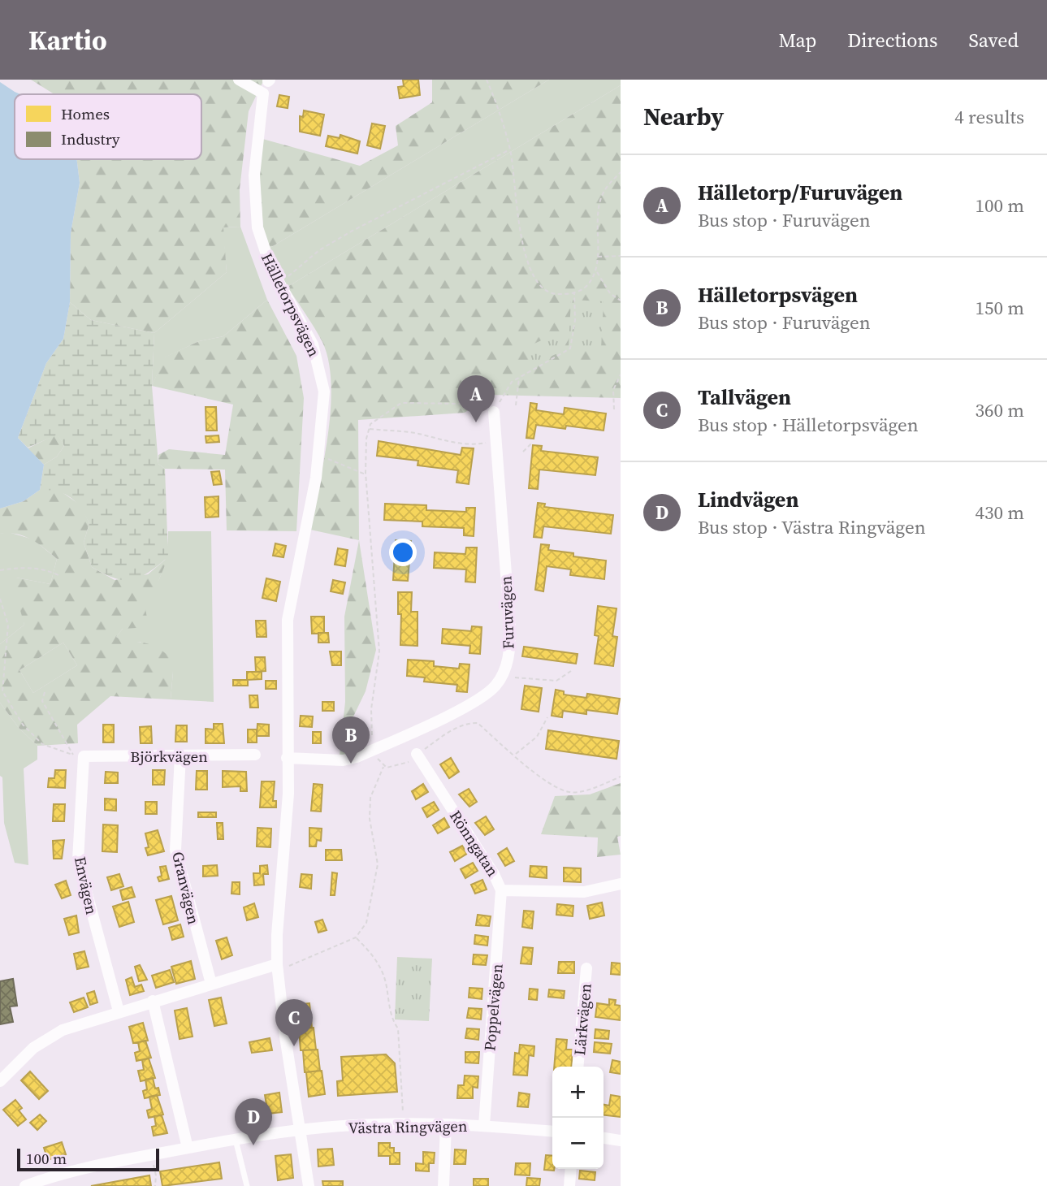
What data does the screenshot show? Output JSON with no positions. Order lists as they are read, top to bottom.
{
  "streets": {
    "street": [
      "Hälletorpsvägen",
      "Furuvägen",
      "Björkvägen",
      "Rönngatan",
      "Envägen",
      "Granvägen",
      "Poppelvägen",
      "Lärkvägen",
      "Västra Ringvägen"
    ]
  },
  "crossings": [
    ["Hälletorpsvägen", "Furuvägen"],
    ["Hälletorpsvägen", "Västra Ringvägen"],
    ["Björkvägen", "Envägen"],
    ["Björkvägen", "Granvägen"],
    ["Rönngatan", "Poppelvägen"],
    ["Poppelvägen", "Västra Ringvägen"]
  ],
  "legend": ["Homes", "Industry"],
  "scale_bar": "100 m",
  "page": {
    "header": "Kartio",
    "nav": ["Map", "Directions", "Saved"],
    "heading": ["Nearby", "4 results"],
    "list": [
      {
        "mark": "A",
        "name": "Hälletorp/Furuvägen",
        "note": "Bus stop · Furuvägen",
        "value": "100 m"
      },
      {
        "mark": "B",
        "name": "Hälletorpsvägen",
        "note": "Bus stop · Furuvägen",
        "value": "150 m"
      },
      {
        "mark": "C",
        "name": "Tallvägen",
        "note": "Bus stop · Hälletorpsvägen",
        "value": "360 m"
      },
      {
        "mark": "D",
        "name": "Lindvägen",
        "note": "Bus stop · Västra Ringvägen",
        "value": "430 m"
      }
    ],
    "pins": [
      "A",
      "B",
      "C",
      "D"
    ],
    "map_buttons": ["+", "−"],
    "scale": "100 m"
  }
}
